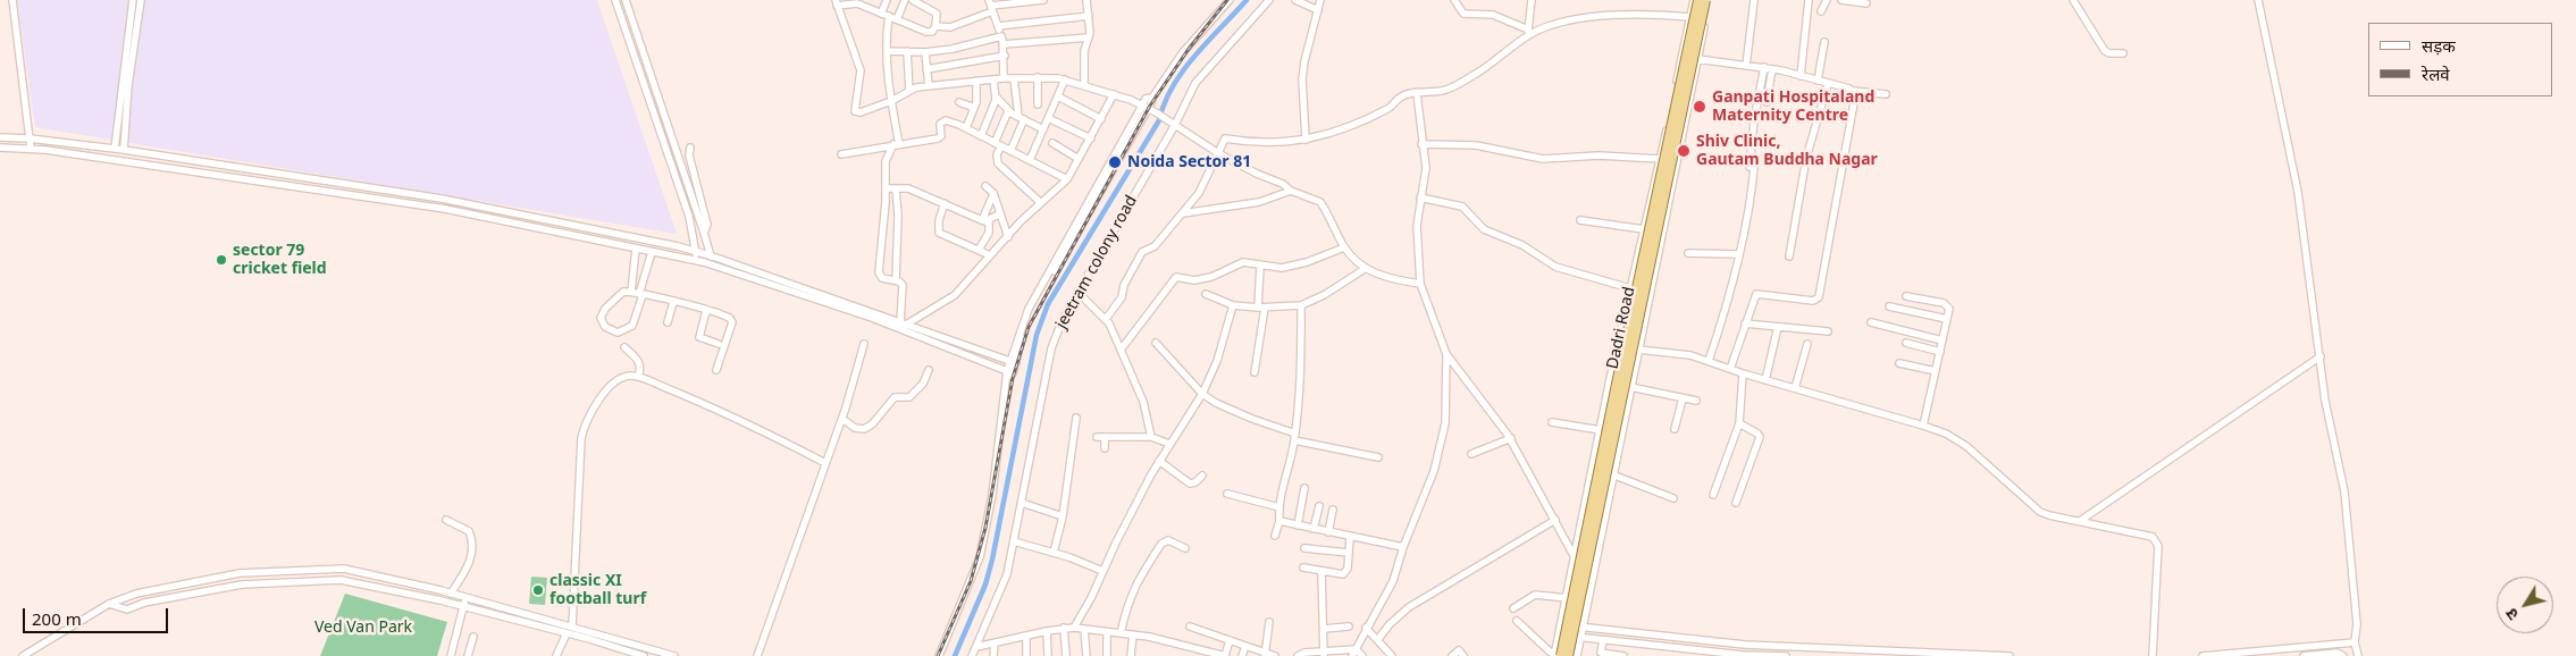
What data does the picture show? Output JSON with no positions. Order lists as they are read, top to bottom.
{
  "streets": {
    "street": ["jeetram colony road", "Dadri Road"]
  },
  "parks": ["Ved Van Park"],
  "places": [
    "Ganpati Hospitaland Maternity Centre",
    "Shiv Clinic, Gautam Buddha Nagar",
    "Noida Sector 81",
    "sector 79 cricket field",
    "classic XI football turf"
  ],
  "legend": ["सड़क", "रेलवे"],
  "scale_bar": "200 m",
  "north": "bottom left"
}
